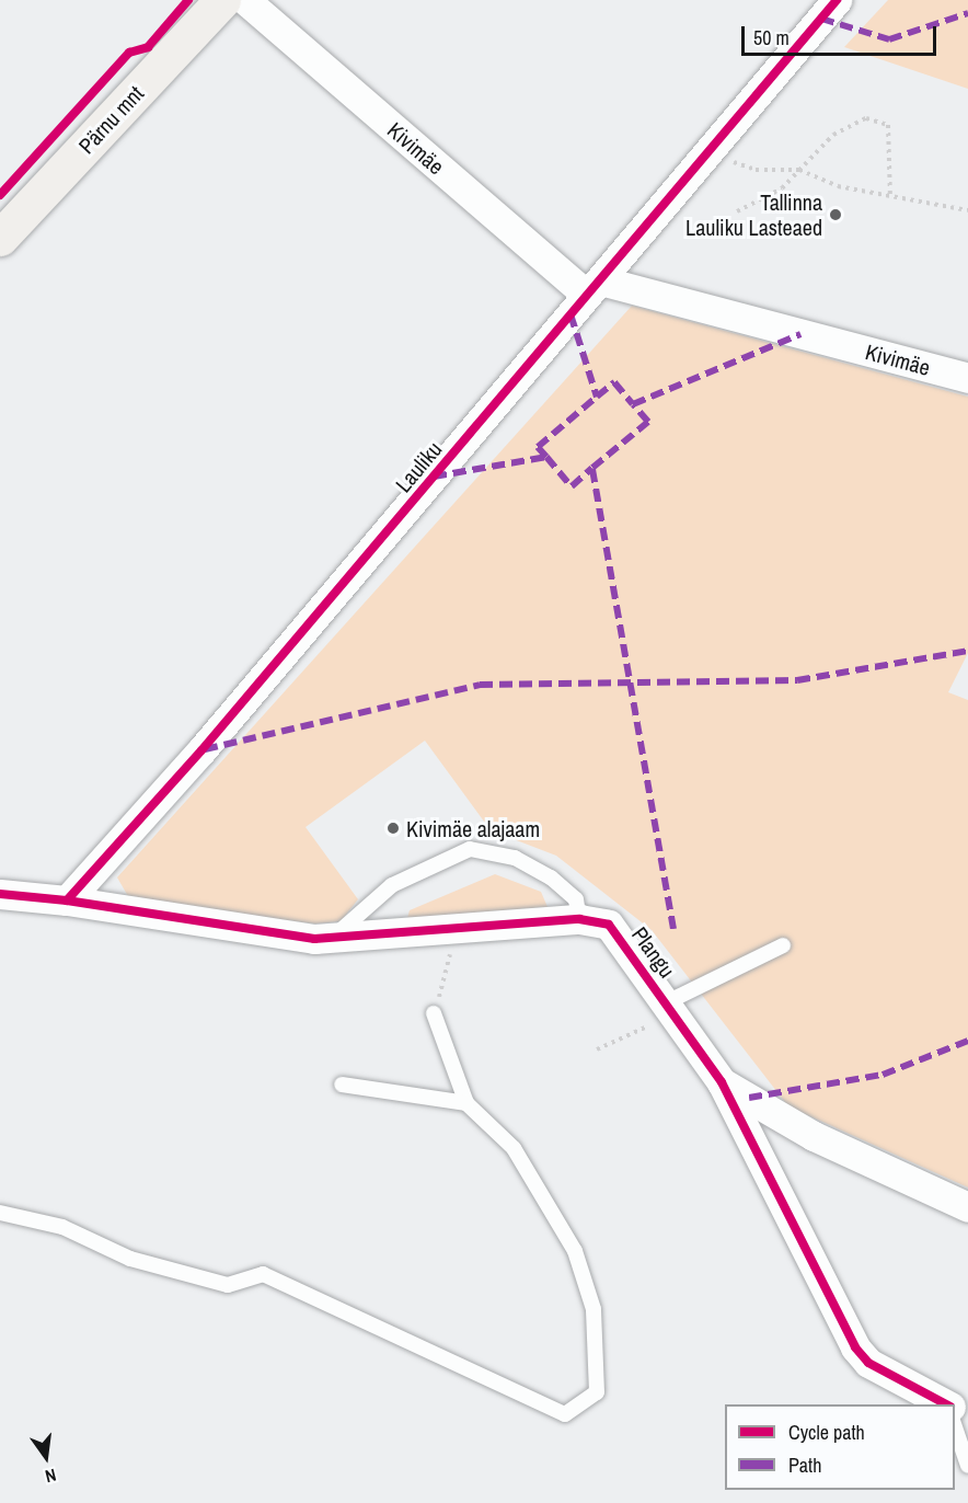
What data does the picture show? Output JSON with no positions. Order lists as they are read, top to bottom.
{
  "streets": {
    "main road": ["Pärnu mnt"],
    "street": ["Kivimäe", "Lauliku", "Plangu"]
  },
  "crossings": [
    ["Kivimäe", "Lauliku"],
    ["Lauliku", "Plangu"]
  ],
  "places": ["Tallinna Lauliku Lasteaed", "Kivimäe alajaam"],
  "legend": ["Cycle path", "Path"],
  "scale_bar": "50 m",
  "north": "bottom"
}
